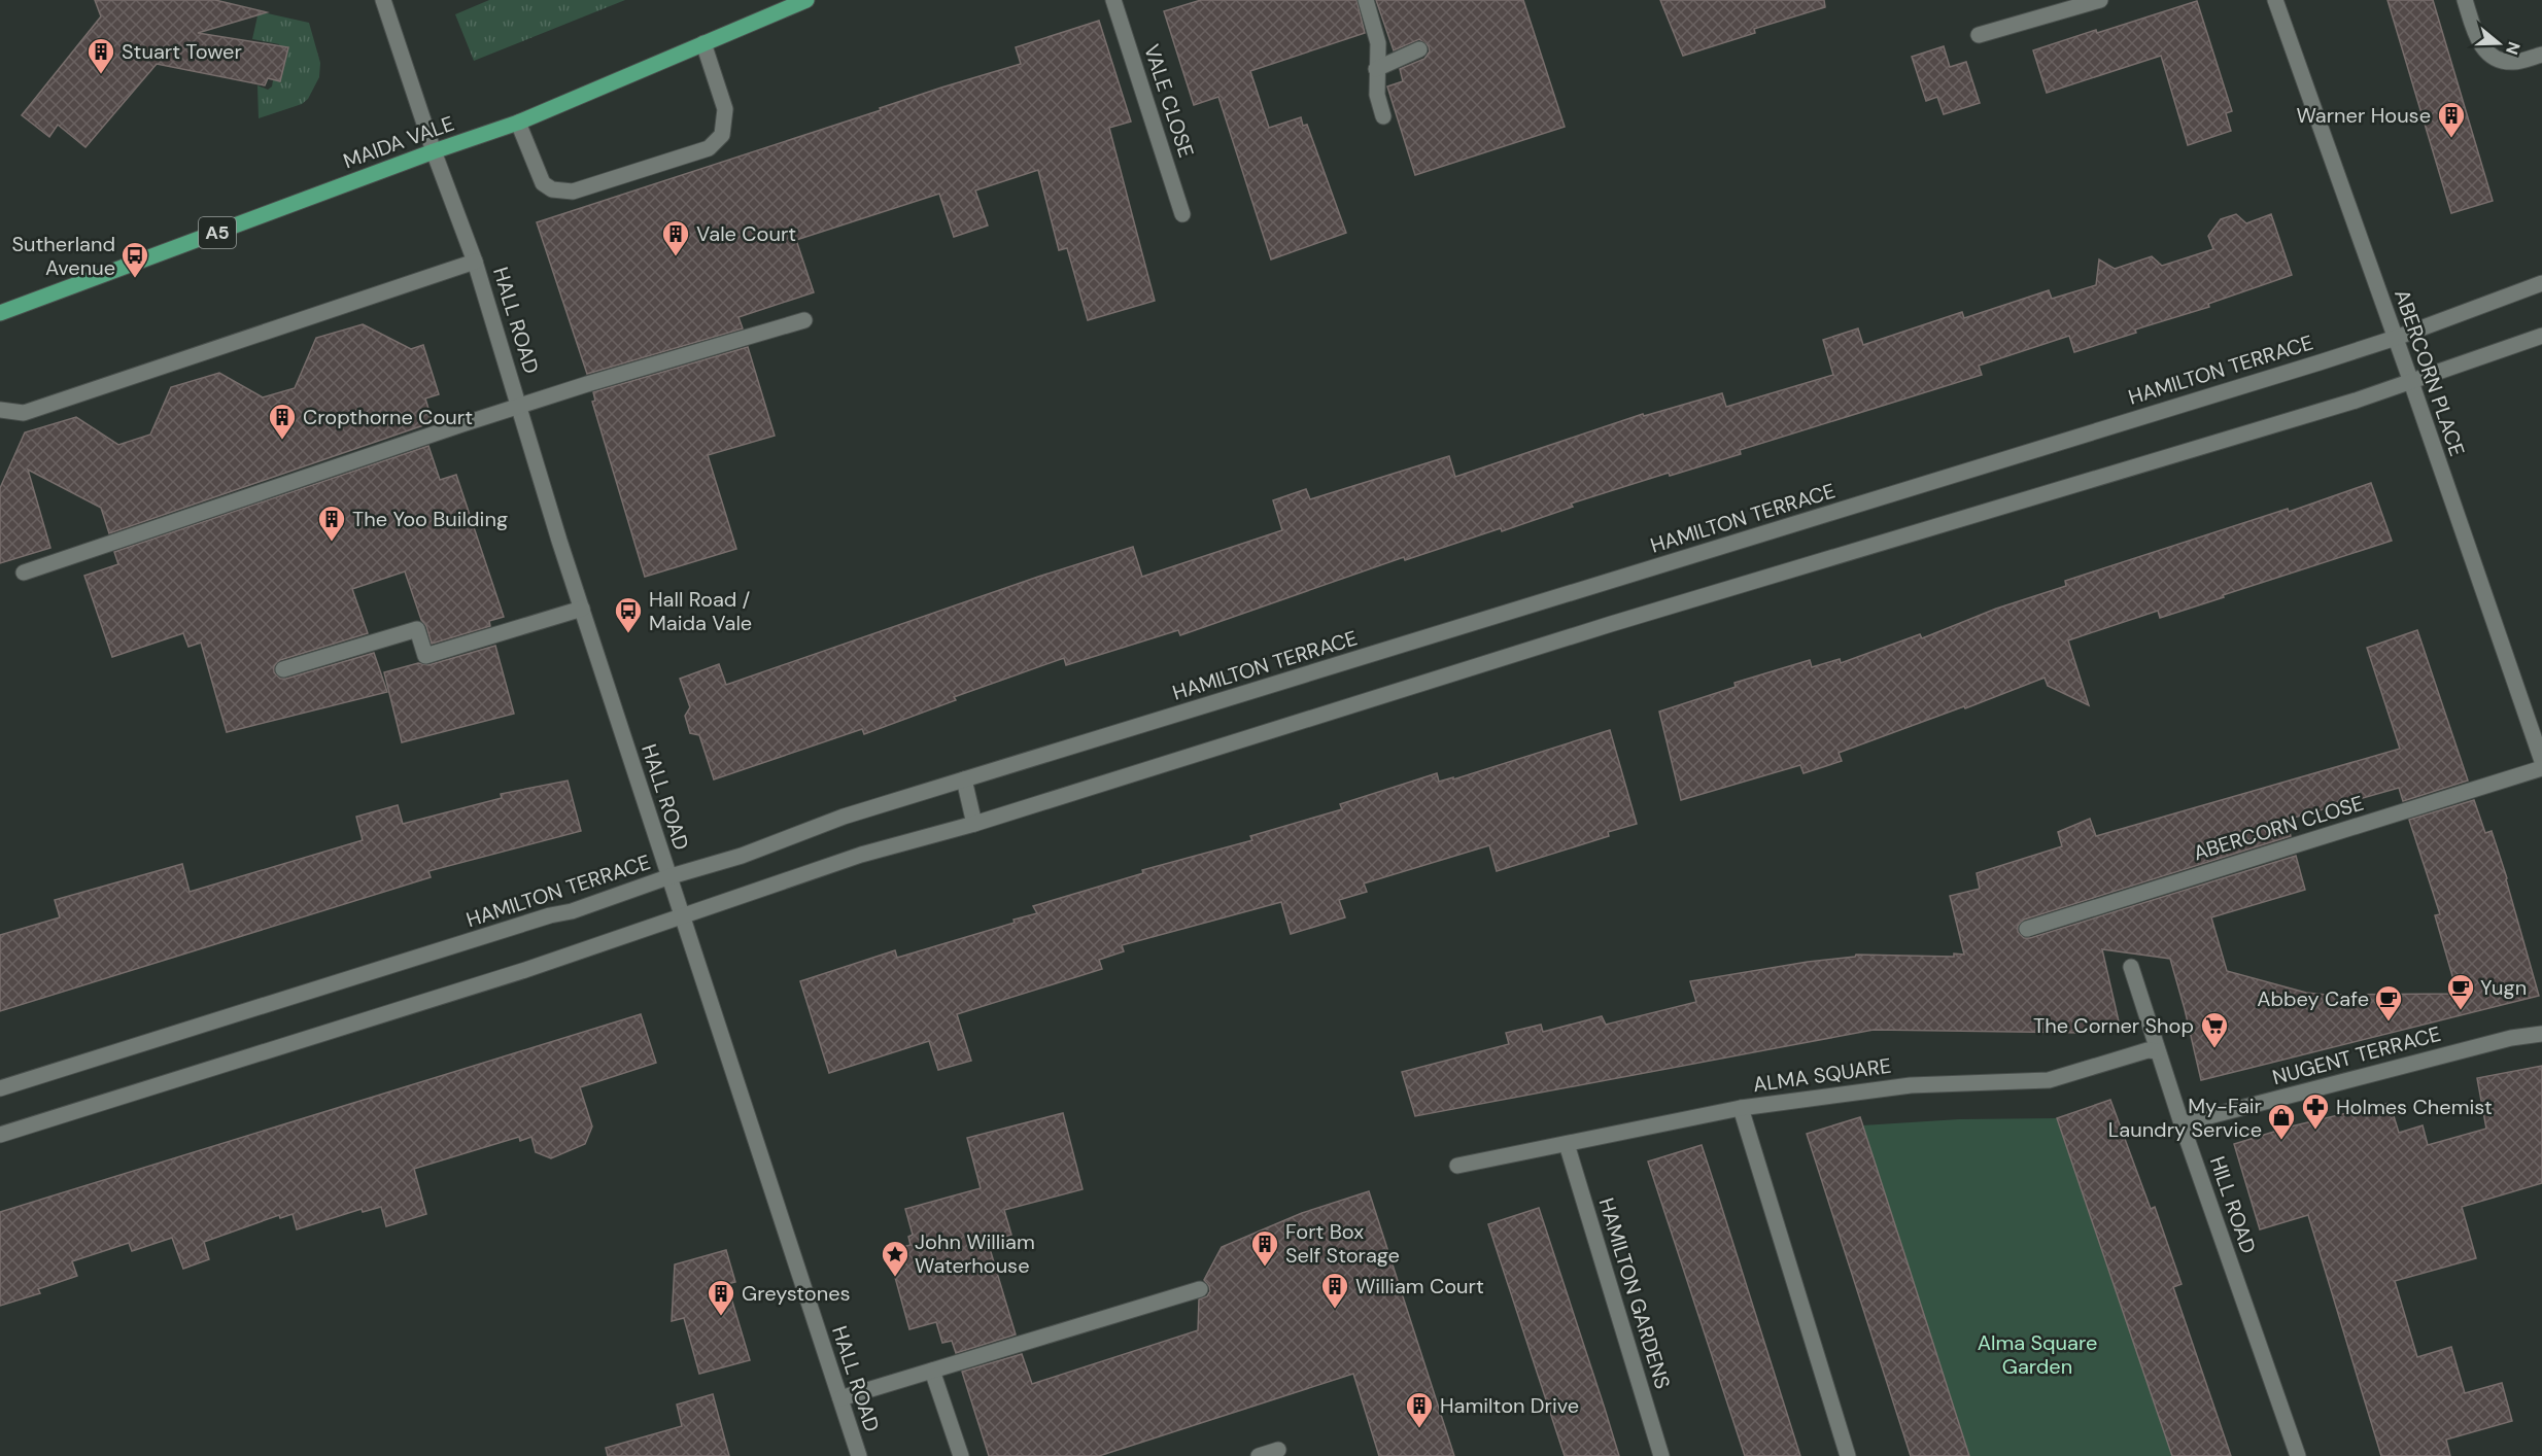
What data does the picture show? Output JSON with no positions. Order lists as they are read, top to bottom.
{
  "streets": {
    "main road": ["MAIDA VALE", "A5"],
    "street": [
      "VALE CLOSE",
      "HALL ROAD",
      "HAMILTON TERRACE",
      "ABERCORN PLACE",
      "ABERCORN CLOSE",
      "NUGENT TERRACE",
      "ALMA SQUARE",
      "HILL ROAD",
      "HAMILTON GARDENS"
    ]
  },
  "crossings": [
    ["MAIDA VALE", "HALL ROAD"],
    ["HALL ROAD", "HAMILTON TERRACE"],
    ["HAMILTON TERRACE", "ABERCORN PLACE"],
    ["NUGENT TERRACE", "HILL ROAD"],
    ["ALMA SQUARE", "HILL ROAD"]
  ],
  "parks": ["Alma Square Garden"],
  "places": {
    "building": [
      "Stuart Tower",
      "Warner House",
      "Vale Court",
      "Cropthorne Court",
      "The Yoo Building",
      "Fort Box Self Storage",
      "William Court",
      "Greystones",
      "Hamilton Drive"
    ],
    "bus stop": ["Sutherland Avenue", "Hall Road / Maida Vale"],
    "cafe": ["Yugn", "Abbey Cafe"],
    "supermarket": ["The Corner Shop"],
    "pharmacy": ["Holmes Chemist"],
    "shop": ["My-Fair Laundry Service"],
    "place": ["John William Waterhouse"]
  },
  "north": "right"
}
